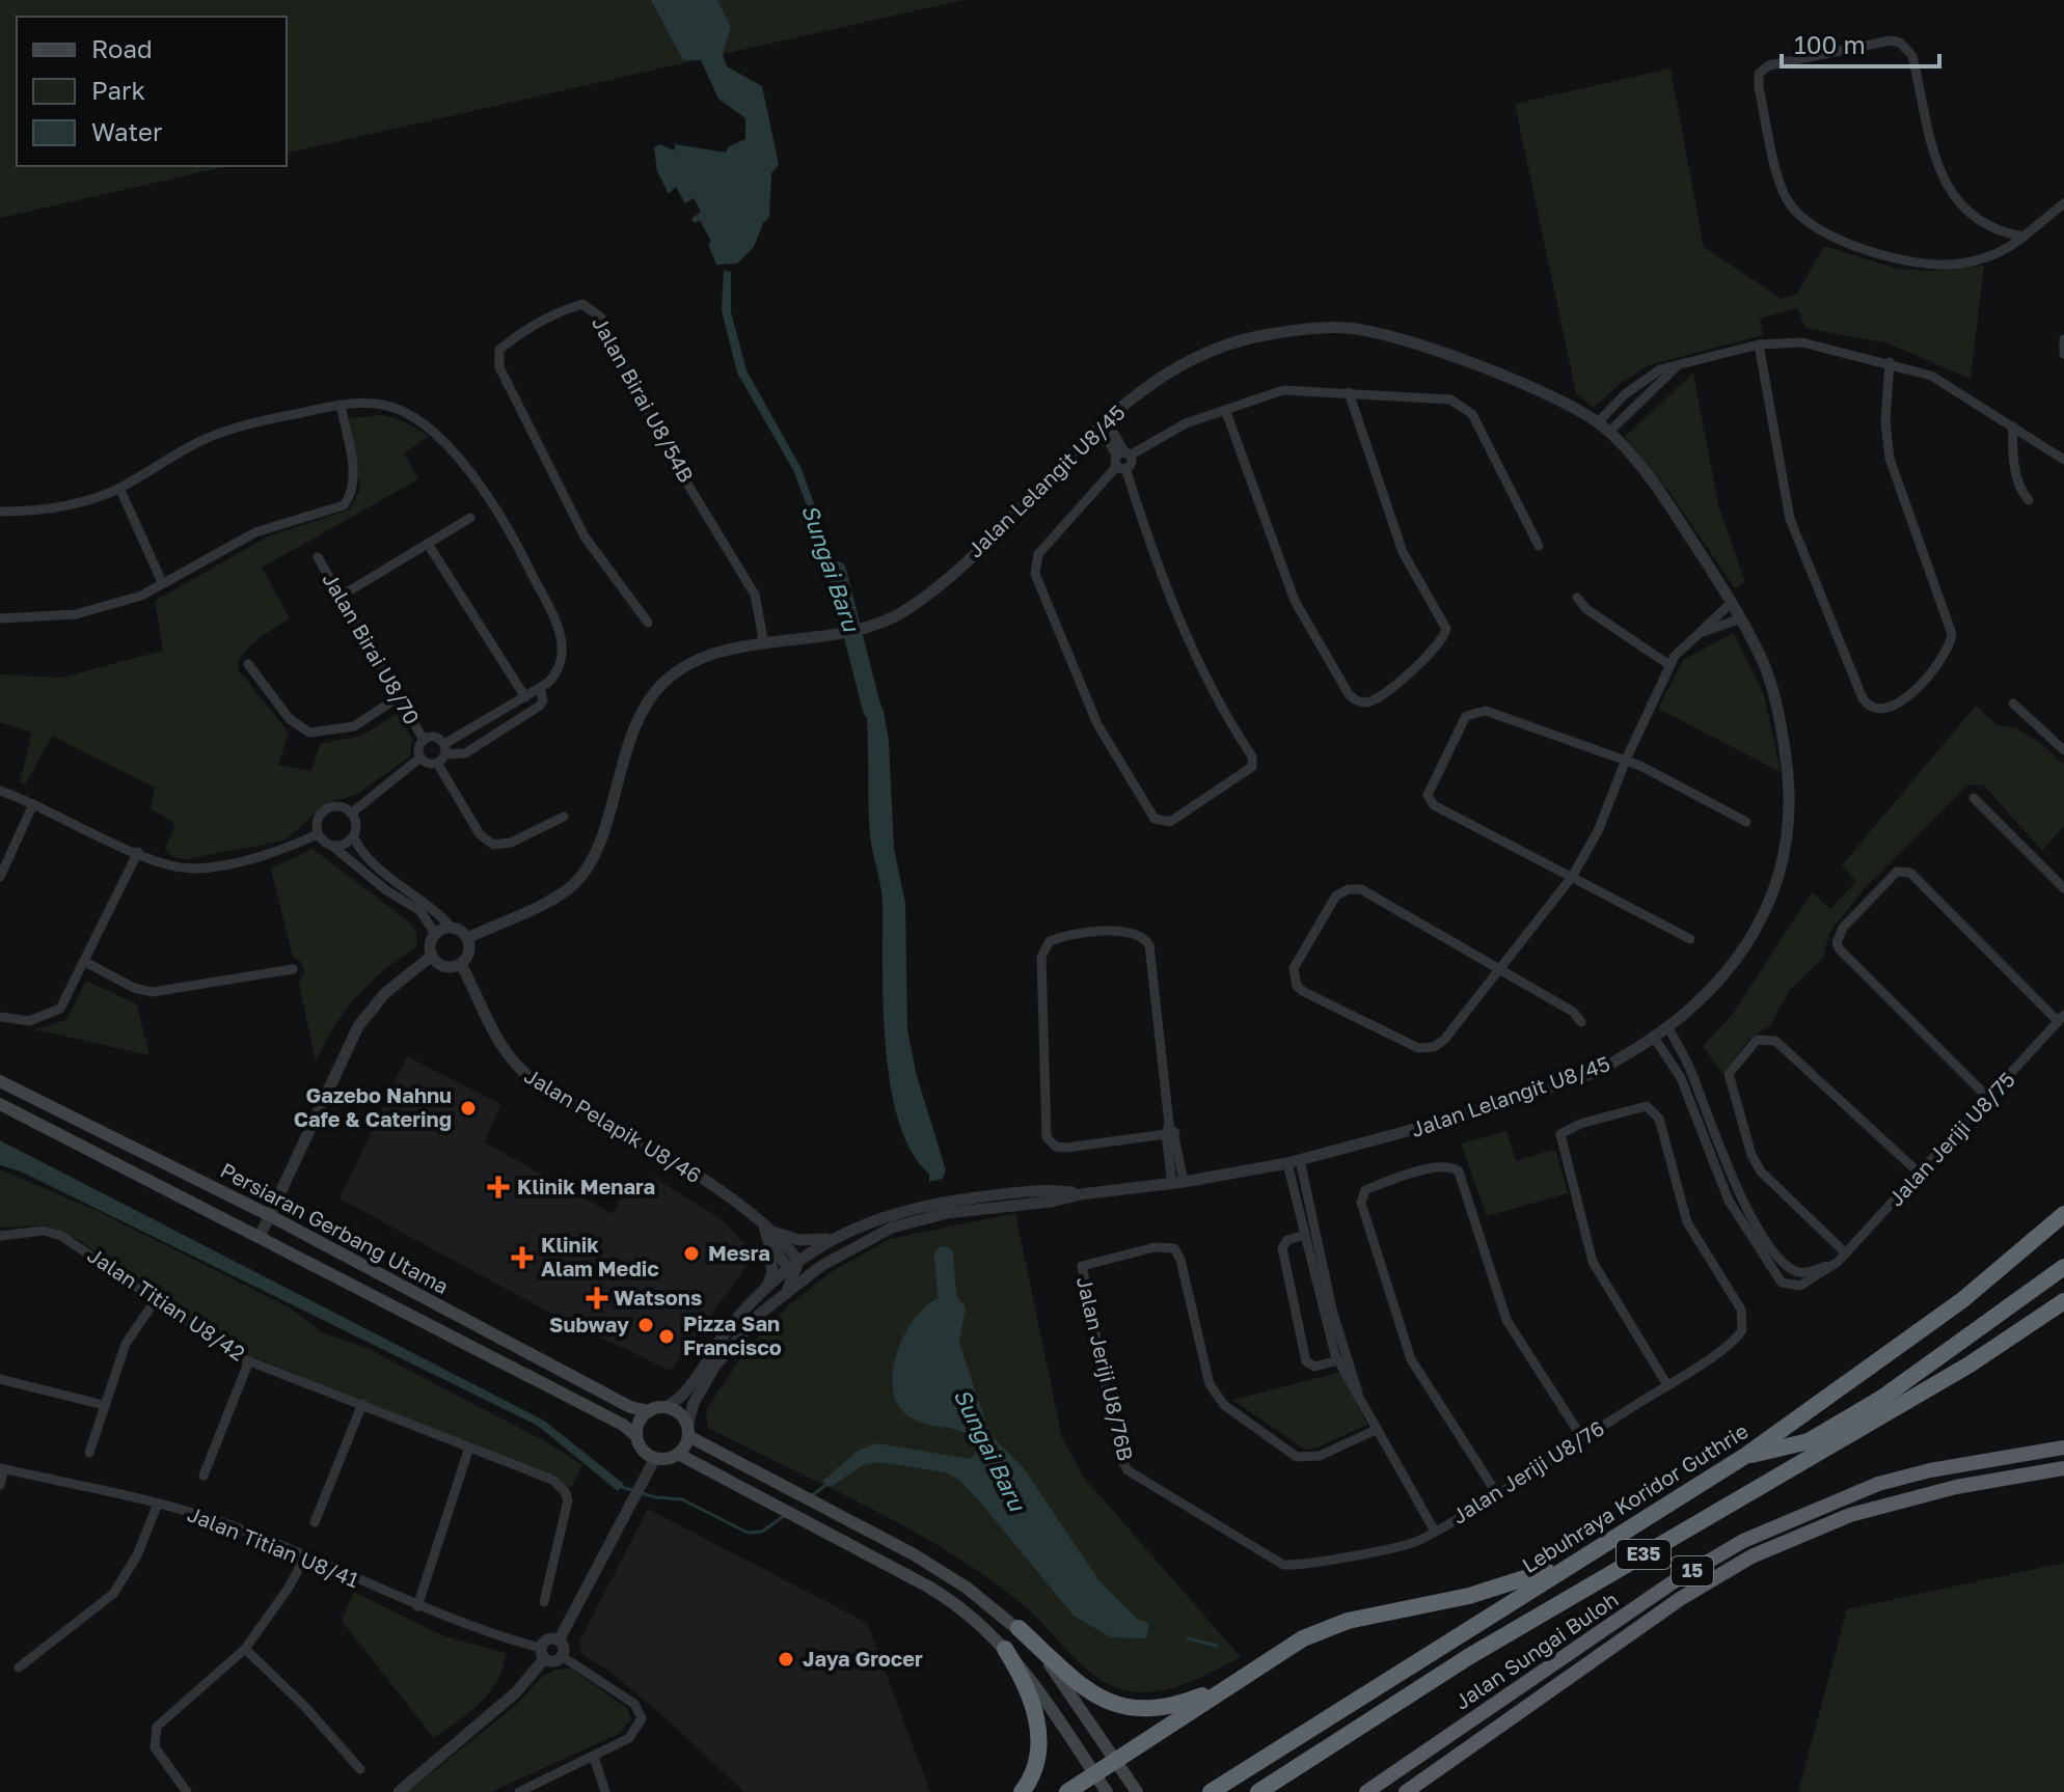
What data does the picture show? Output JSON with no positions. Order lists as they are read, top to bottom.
{
  "streets": {
    "highway": [
      "Lebuhraya Koridor Guthrie",
      "E35",
      "15",
      "Jalan Sungai Buloh"
    ],
    "main road": ["Persiaran Gerbang Utama"],
    "street": [
      "Jalan Birai U8/54B",
      "Jalan Lelangit U8/45",
      "Jalan Birai U8/70",
      "Jalan Pelapik U8/46",
      "Jalan Jeriji U8/75",
      "Jalan Titian U8/42",
      "Jalan Jeriji U8/76B",
      "Jalan Jeriji U8/76",
      "Jalan Titian U8/41"
    ]
  },
  "crossings": [
    ["Jalan Birai U8/54B", "Jalan Lelangit U8/45"],
    ["Jalan Lelangit U8/45", "Jalan Pelapik U8/46"],
    ["Jalan Lelangit U8/45", "Jalan Jeriji U8/75"],
    ["Jalan Lelangit U8/45", "Persiaran Gerbang Utama"],
    ["Jalan Lelangit U8/45", "Jalan Jeriji U8/76"],
    ["Jalan Jeriji U8/76B", "Jalan Jeriji U8/76"]
  ],
  "water": ["Sungai Baru"],
  "places": {
    "other": [
      "Gazebo Nahnu Cafe & Catering",
      "Mesra",
      "Subway",
      "Pizza San Francisco",
      "Jaya Grocer"
    ],
    "health": ["Klinik Menara", "Klinik Alam Medic", "Watsons"]
  },
  "legend": ["Road", "Park", "Water"],
  "scale_bar": "100 m"
}
